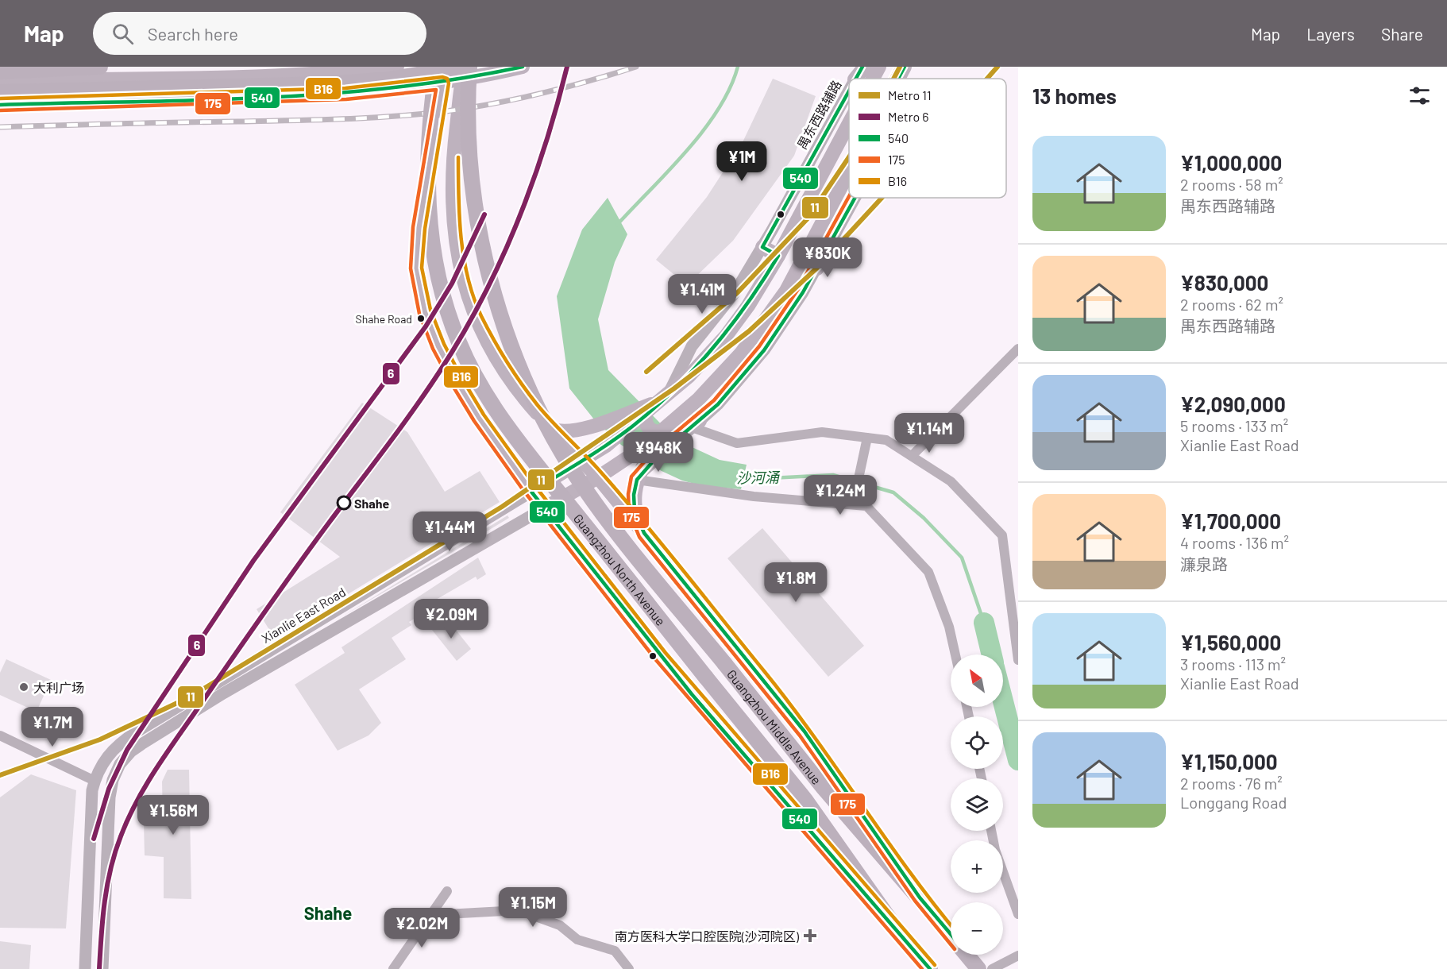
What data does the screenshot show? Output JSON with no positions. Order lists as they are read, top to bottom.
{
  "streets": {
    "highway": ["Guangzhou North Avenue", "Guangzhou Middle Avenue"],
    "street": ["禺东西路辅路", "Xianlie East Road"]
  },
  "crossings": [
    ["Guangzhou North Avenue", "Guangzhou Middle Avenue"],
    ["Xianlie East Road", "Guangzhou Middle Avenue"]
  ],
  "districts": ["Shahe"],
  "water": ["沙河涌"],
  "places": {
    "other": ["Shahe Road", "Shahe", "大利广场"],
    "health": ["南方医科大学口腔医院(沙河院区)"]
  },
  "lines": [
    "metro line 11",
    "metro line 6",
    "transit line 540",
    "transit line 175",
    "transit line B16"
  ],
  "legend": [
    "Metro 11",
    "Metro 6",
    "540",
    "175",
    "B16"
  ],
  "north": "top left",
  "page": {
    "header": "Map",
    "search": "Search here",
    "nav": ["Map", "Layers", "Share"],
    "heading": "13 homes",
    "list": [
      {
        "name": "¥1,000,000",
        "note": "2 rooms · 58 m² · 禺东西路辅路"
      },
      {
        "name": "¥830,000",
        "note": "2 rooms · 62 m² · 禺东西路辅路"
      },
      {
        "name": "¥2,090,000",
        "note": "5 rooms · 133 m² · Xianlie East Road"
      },
      {
        "name": "¥1,700,000",
        "note": "4 rooms · 136 m² · 濂泉路"
      },
      {
        "name": "¥1,560,000",
        "note": "3 rooms · 113 m² · Xianlie East Road"
      },
      {
        "name": "¥1,150,000",
        "note": "2 rooms · 76 m² · Longgang Road"
      }
    ],
    "price": [
      "¥1M",
      "¥830K",
      "¥1.41M",
      "¥1.14M",
      "¥948K",
      "¥1.24M",
      "¥1.44M",
      "¥1.8M",
      "¥2.09M",
      "¥1.7M",
      "¥1.56M",
      "¥1.15M",
      "¥2.02M"
    ],
    "map_buttons": ["+", "−"]
  }
}
